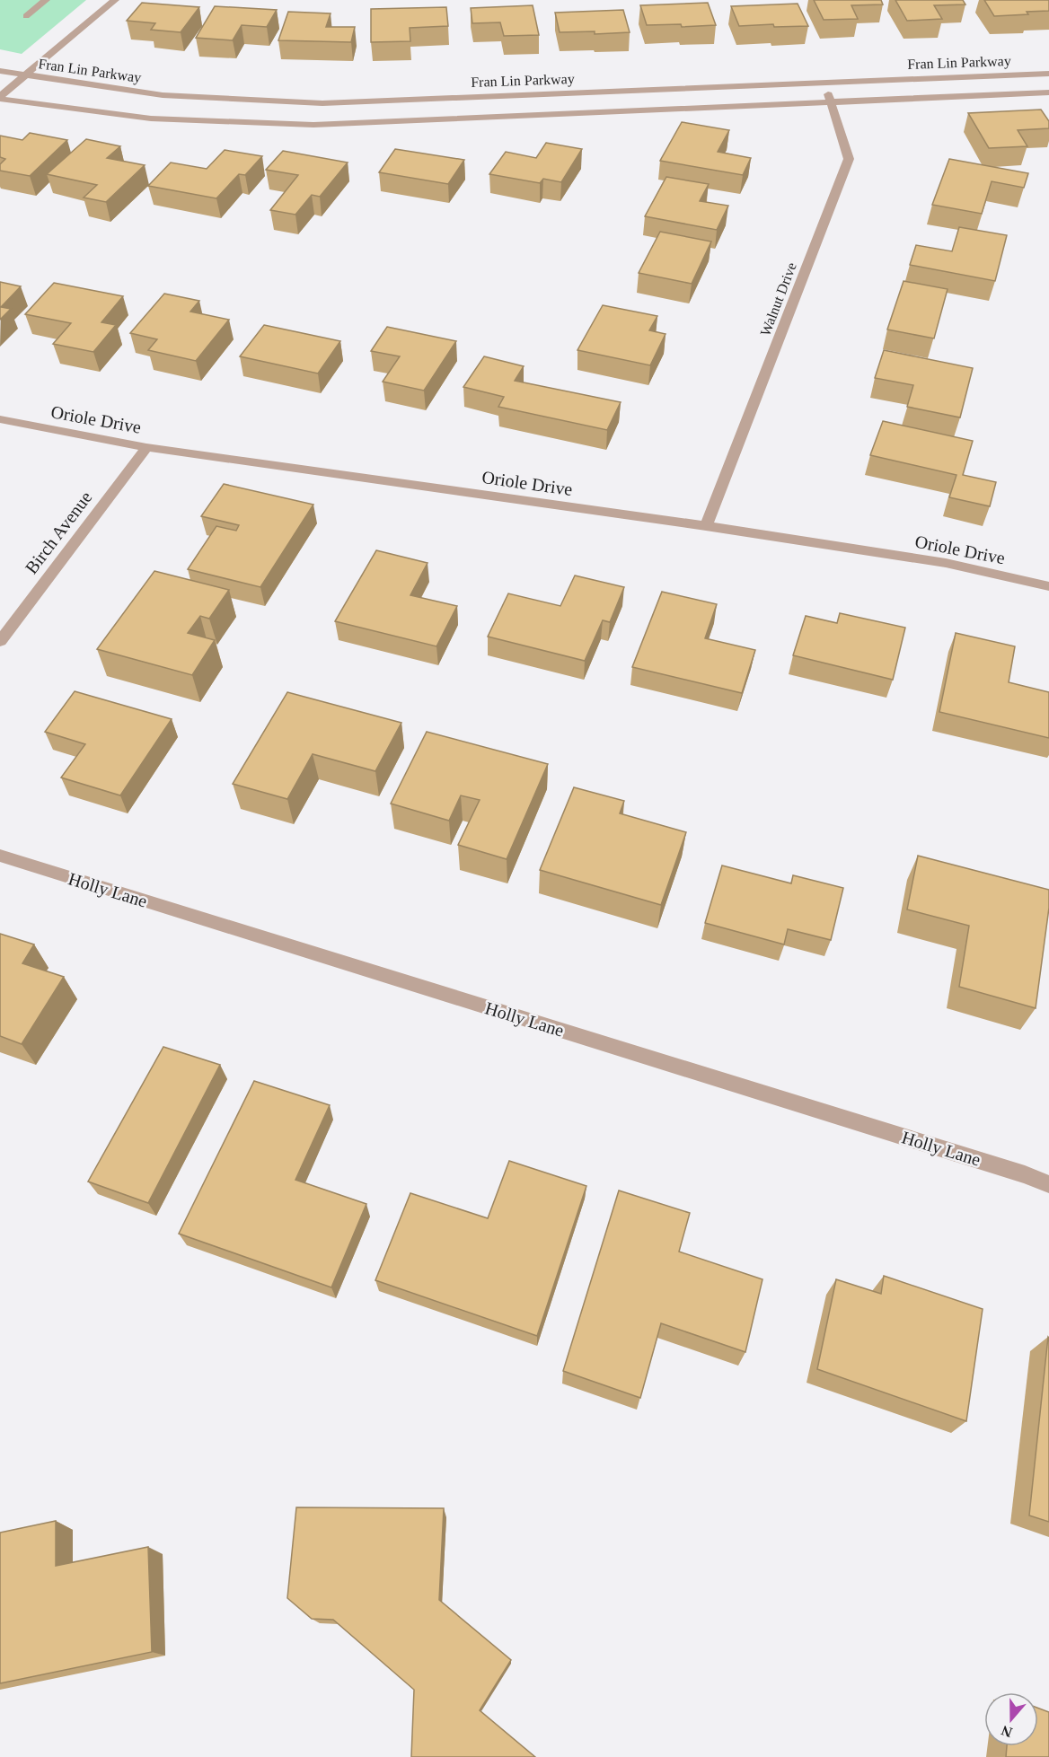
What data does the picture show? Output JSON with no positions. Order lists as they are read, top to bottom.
{
  "streets": {
    "street": [
      "Fran Lin Parkway",
      "Walnut Drive",
      "Oriole Drive",
      "Birch Avenue",
      "Holly Lane"
    ]
  },
  "crossings": [
    ["Fran Lin Parkway", "Walnut Drive"],
    ["Walnut Drive", "Oriole Drive"],
    ["Oriole Drive", "Birch Avenue"]
  ],
  "north": "bottom"
}
